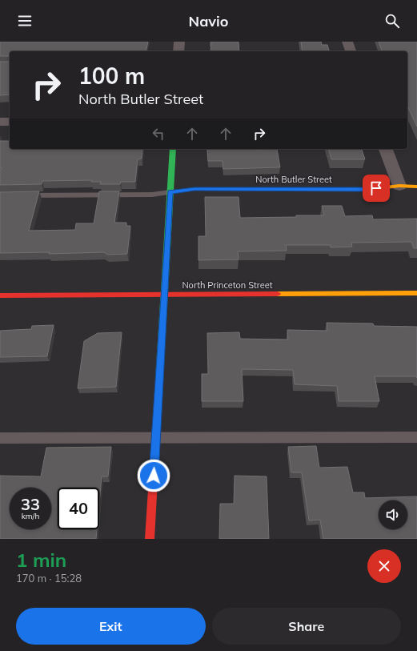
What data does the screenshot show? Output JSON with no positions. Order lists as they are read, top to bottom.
{
  "streets": {
    "street": ["North Butler Street", "North Princeton Street"]
  },
  "page": {
    "header": "Navio",
    "turn": ["100 m", "North Butler Street"],
    "speed": "33 km/h",
    "limit": "40",
    "heading": ["1 min", "170 m · 15:28"],
    "buttons": ["Exit", "Share"]
  }
}
